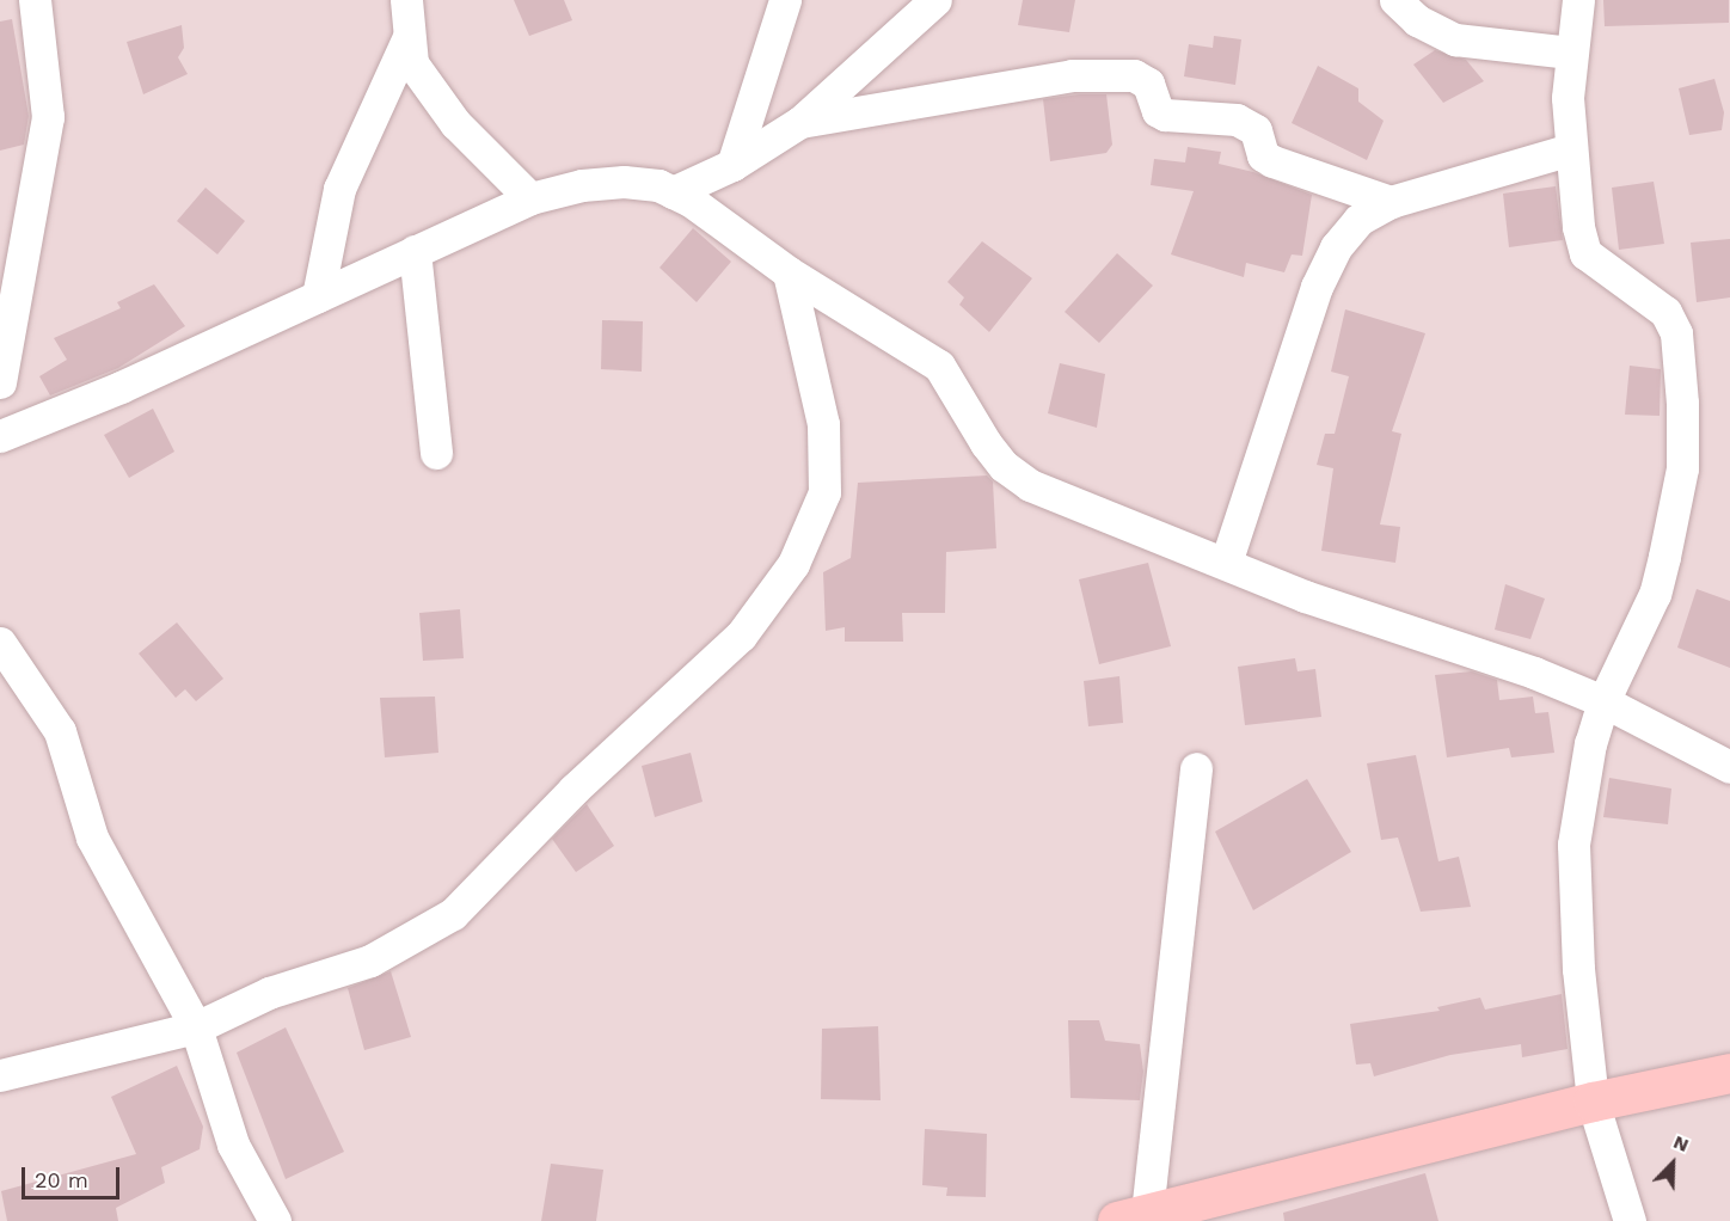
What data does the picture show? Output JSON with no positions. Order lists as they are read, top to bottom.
{
  "scale_bar": "20 m",
  "north": "top right"
}
